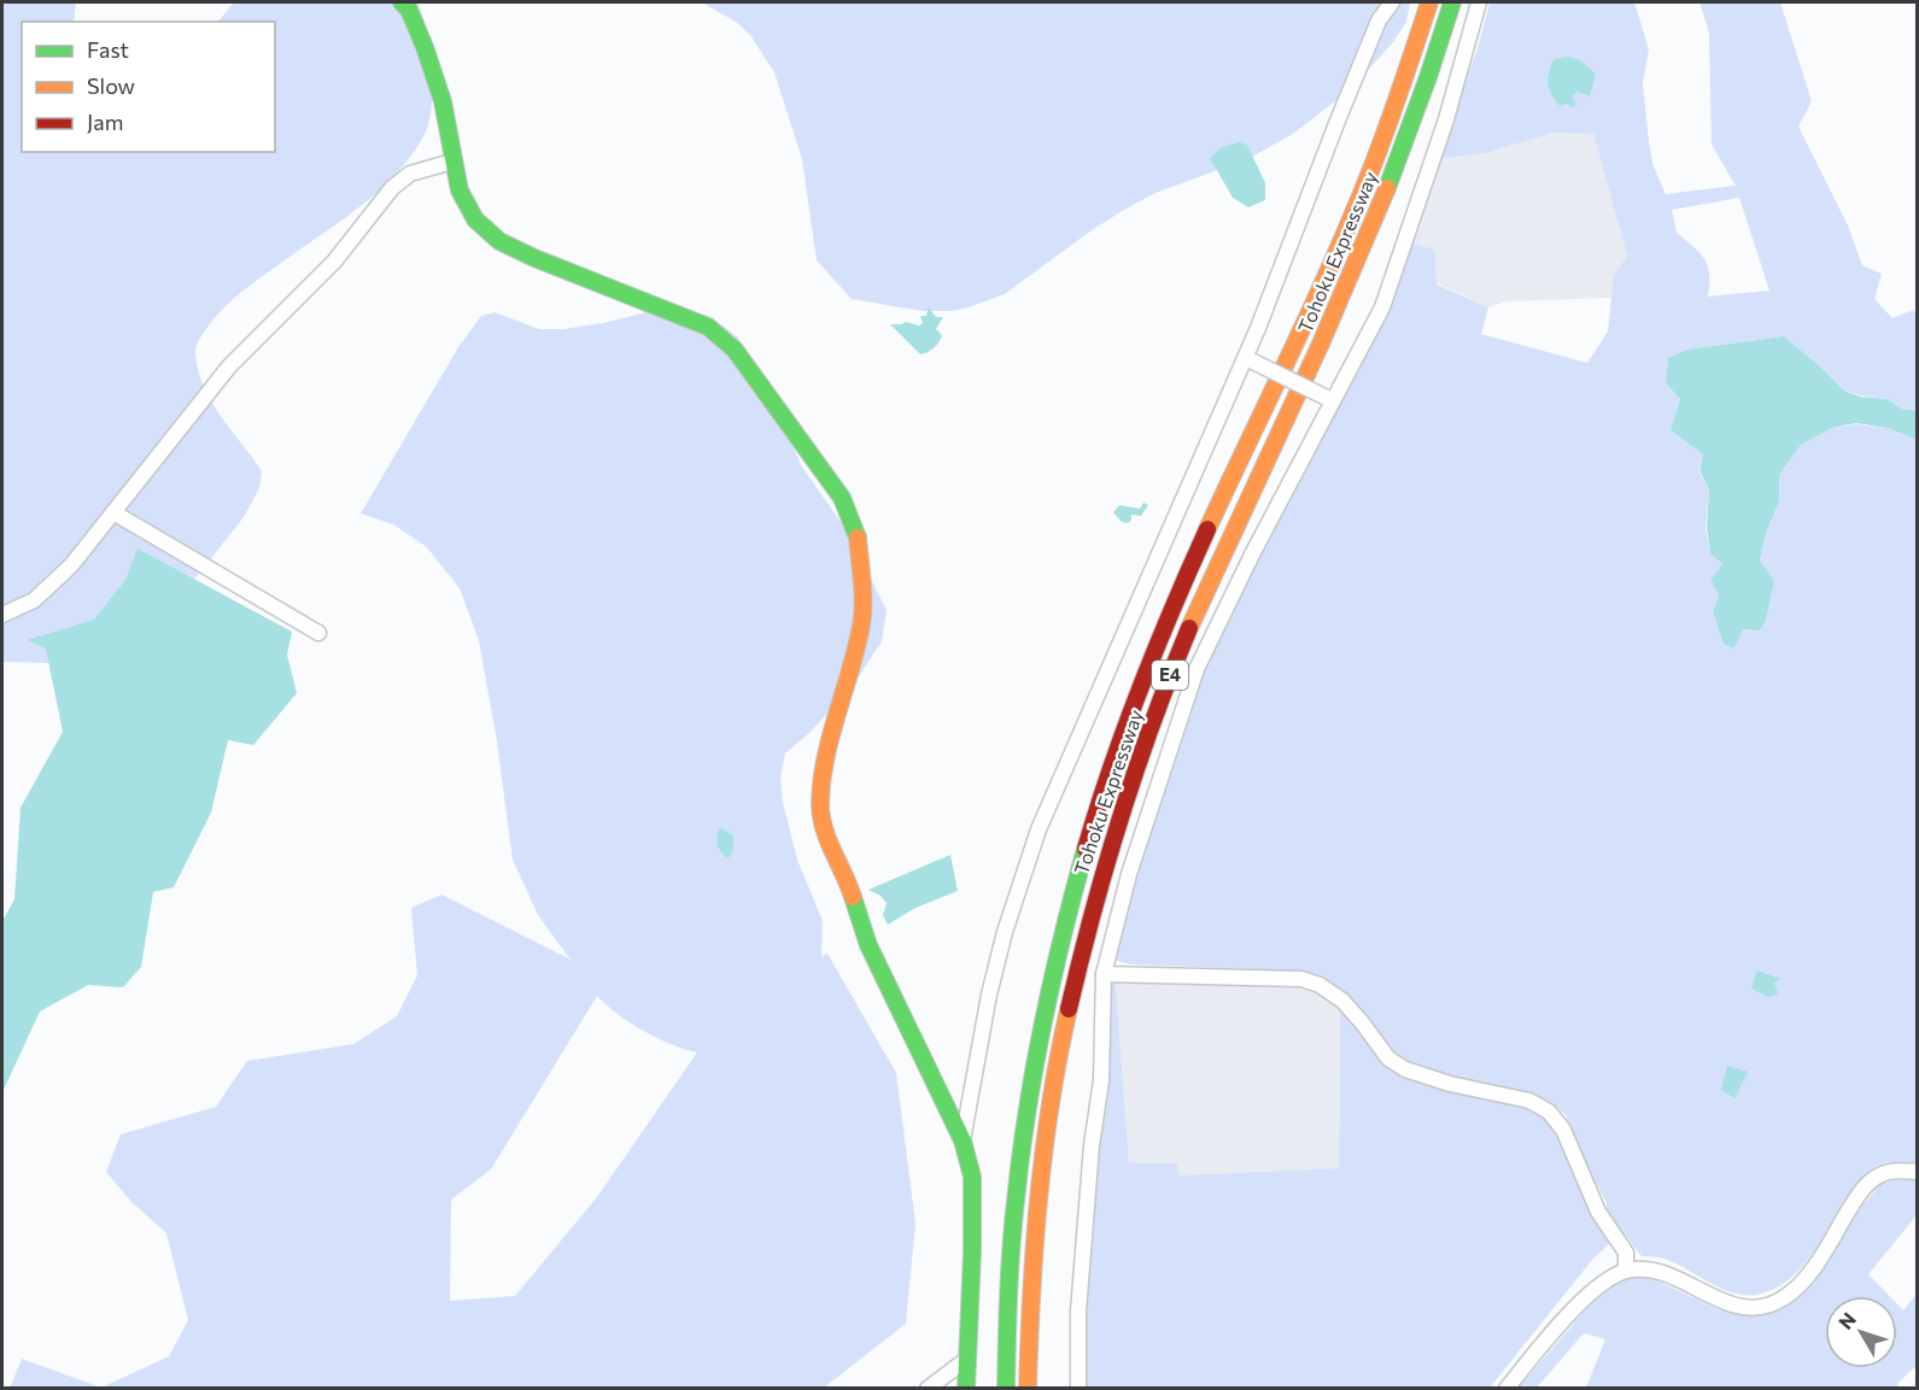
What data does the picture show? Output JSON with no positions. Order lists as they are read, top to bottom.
{
  "streets": {
    "main road": ["Tohoku Expressway", "E4"]
  },
  "legend": ["Fast", "Slow", "Jam"],
  "north": "top left"
}
